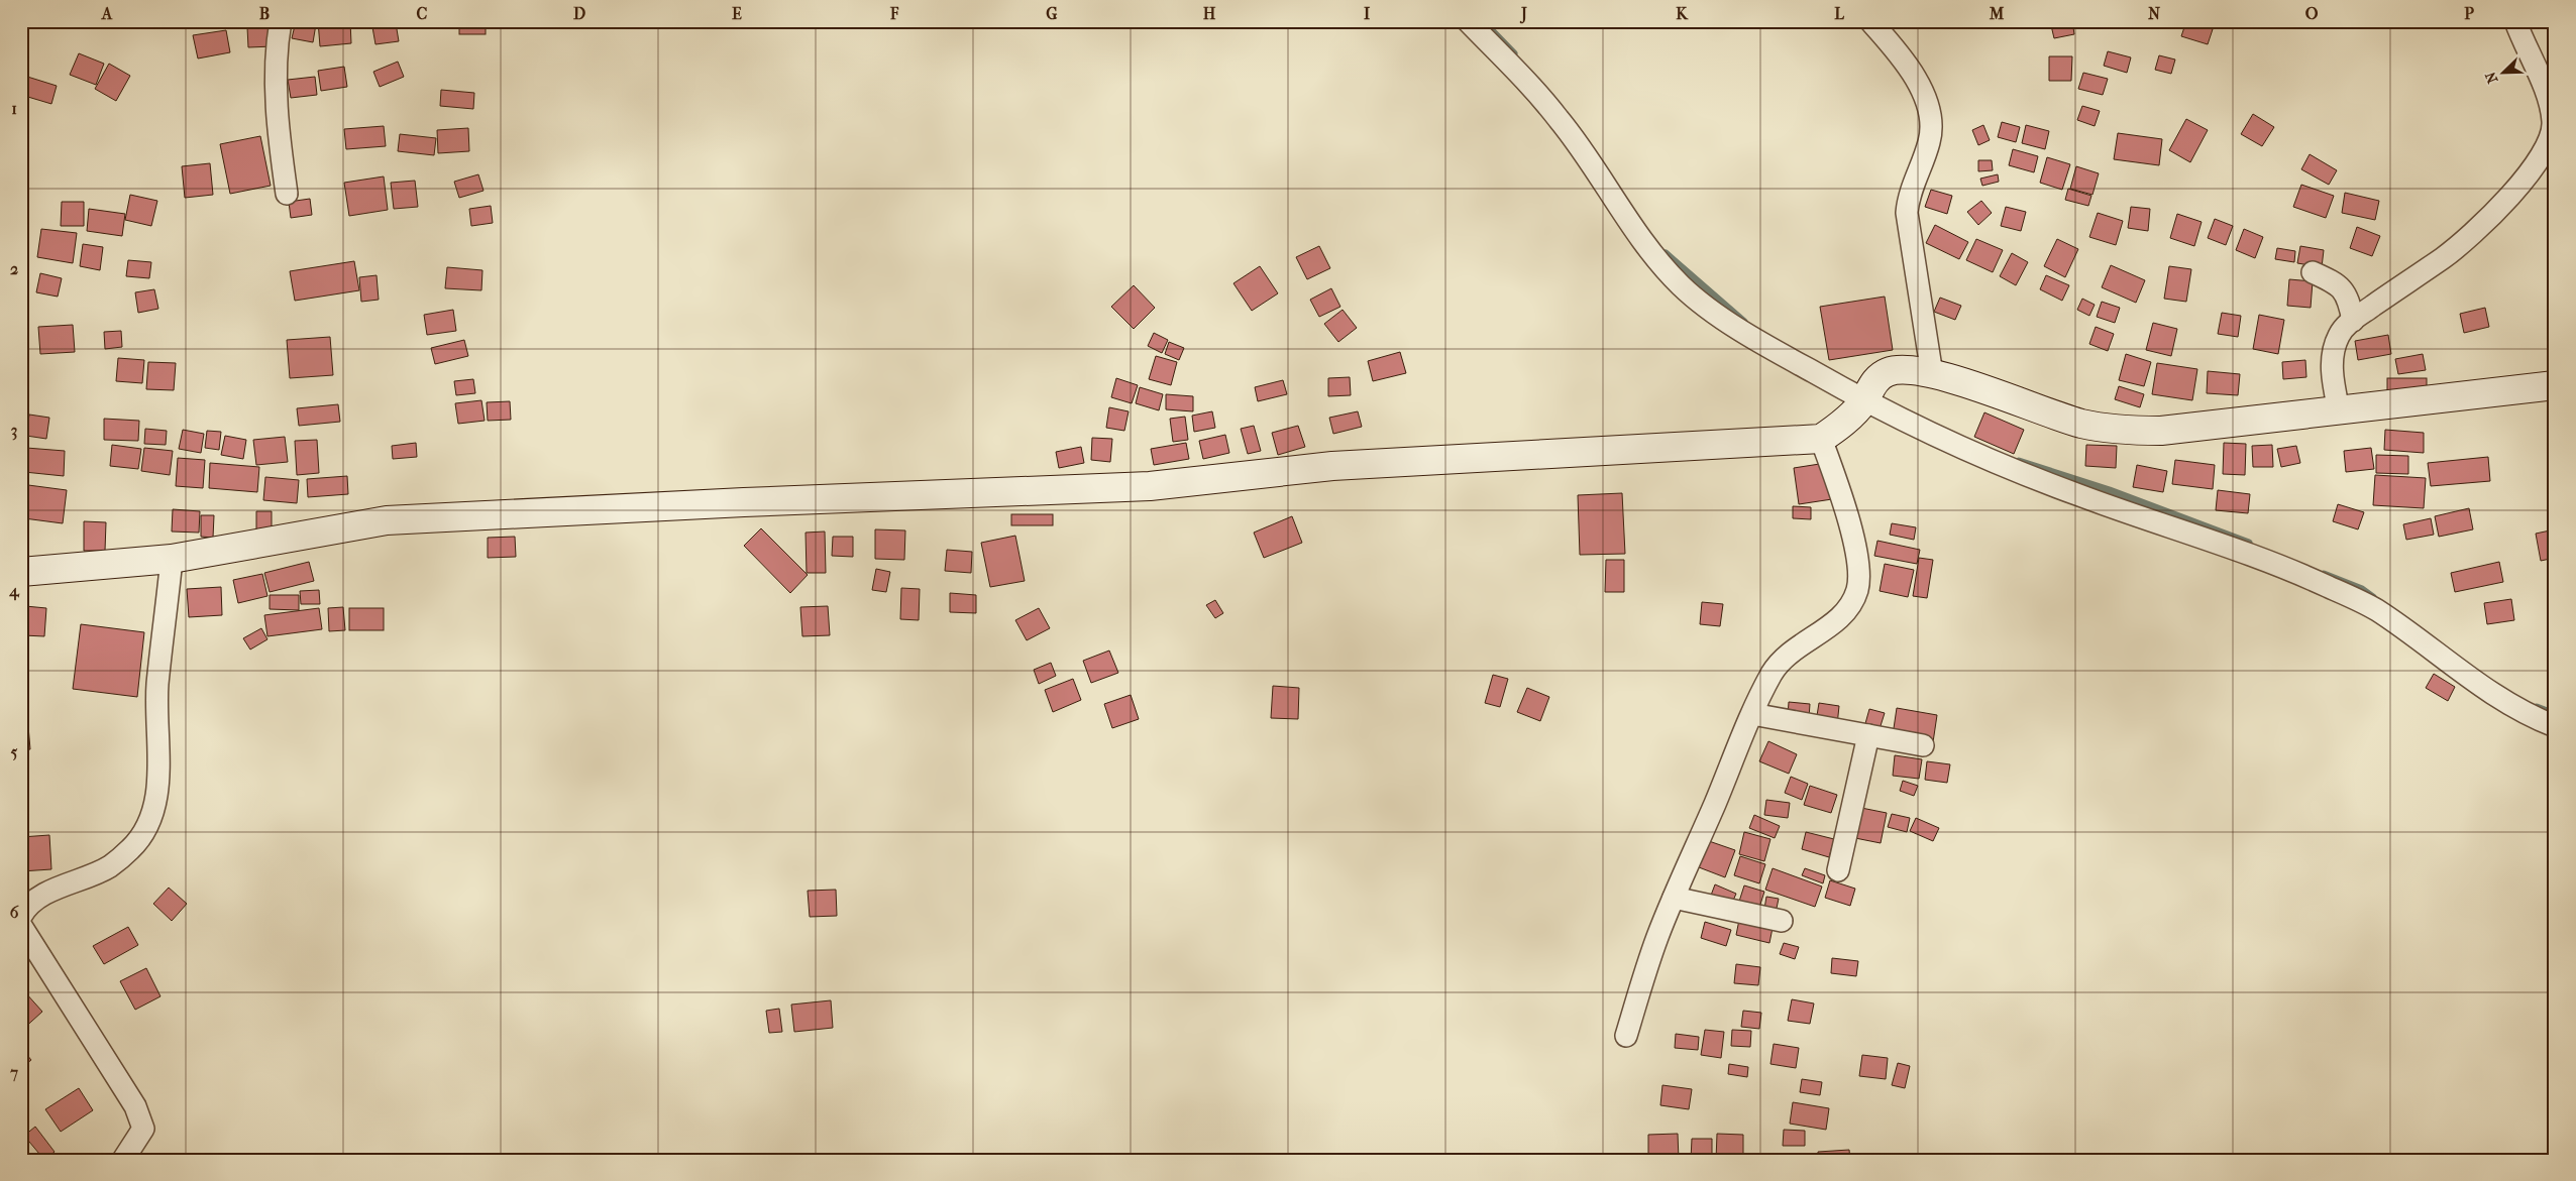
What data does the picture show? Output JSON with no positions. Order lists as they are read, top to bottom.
{
  "north": "bottom left",
  "grid": {
    "columns": [
      "A",
      "B",
      "C",
      "D",
      "E",
      "F",
      "G",
      "H",
      "I",
      "J",
      "K",
      "L",
      "M",
      "N",
      "O",
      "P"
    ],
    "rows": [
      "1",
      "2",
      "3",
      "4",
      "5",
      "6",
      "7"
    ]
  }
}
